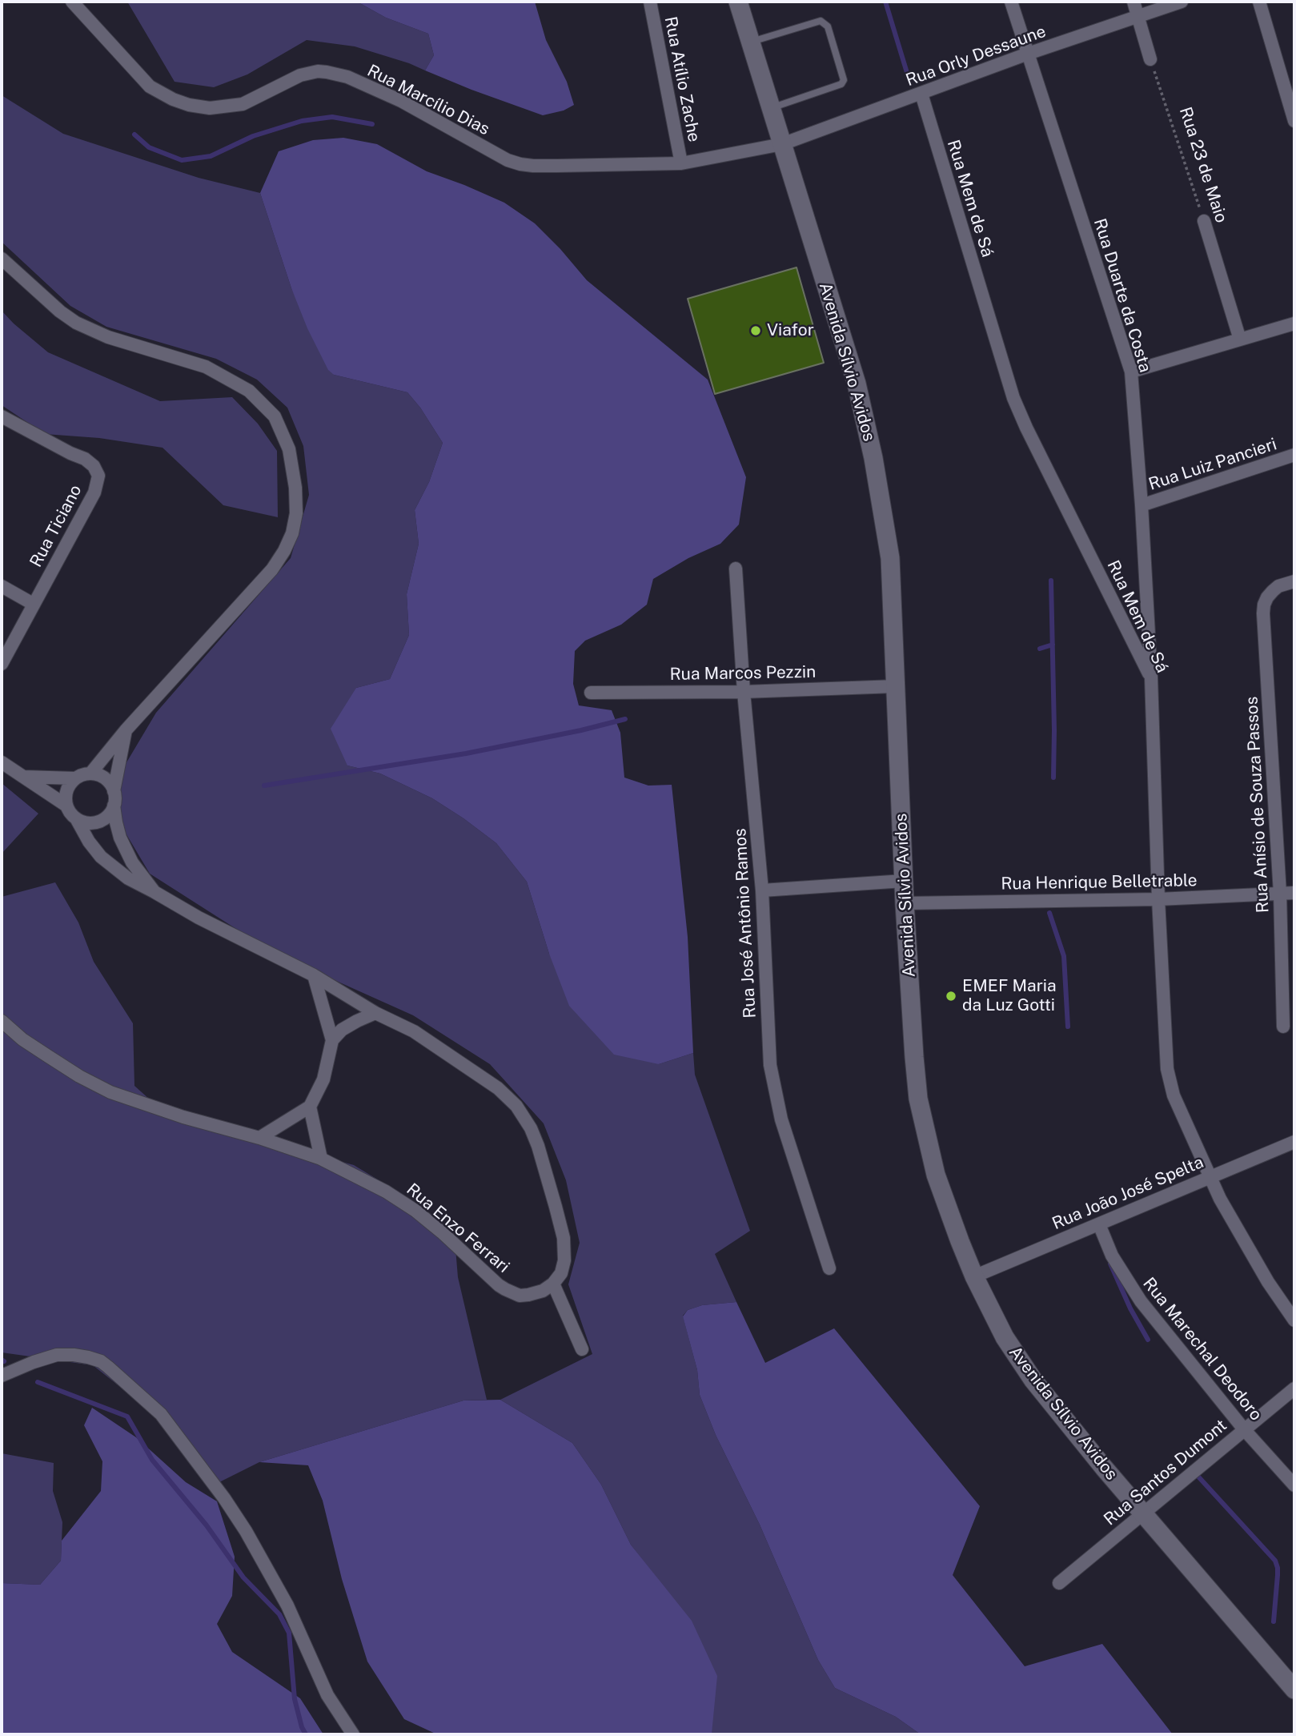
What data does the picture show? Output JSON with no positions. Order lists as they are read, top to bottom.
{
  "streets": {
    "main road": ["Avenida Sílvio Avidos"],
    "street": [
      "Rua Orly Dessaune",
      "Rua Atílio Zache",
      "Rua Marcílio Dias",
      "Rua 23 de Maio",
      "Rua Mem de Sá",
      "Rua Duarte da Costa",
      "Rua Luiz Pancieri",
      "Rua Ticiano",
      "Rua Marcos Pezzin",
      "Rua Anísio de Souza Passos",
      "Rua Henrique Belletrable",
      "Rua José Antônio Ramos",
      "Rua João José Spelta",
      "Rua Enzo Ferrari",
      "Rua Marechal Deodoro",
      "Rua Santos Dumont"
    ]
  },
  "crossings": [
    ["Rua Orly Dessaune", "Rua Marcílio Dias"],
    ["Rua Orly Dessaune", "Rua Mem de Sá"],
    ["Rua Orly Dessaune", "Rua Duarte da Costa"],
    ["Rua Orly Dessaune", "Avenida Sílvio Avidos"],
    ["Rua Atílio Zache", "Rua Marcílio Dias"],
    ["Rua Marcílio Dias", "Avenida Sílvio Avidos"],
    ["Rua Mem de Sá", "Rua Duarte da Costa"],
    ["Rua Mem de Sá", "Rua Henrique Belletrable"],
    ["Rua Mem de Sá", "Rua João José Spelta"],
    ["Rua Duarte da Costa", "Rua Luiz Pancieri"],
    ["Avenida Sílvio Avidos", "Rua Marcos Pezzin"],
    ["Avenida Sílvio Avidos", "Rua Henrique Belletrable"],
    ["Avenida Sílvio Avidos", "Rua João José Spelta"],
    ["Avenida Sílvio Avidos", "Rua Santos Dumont"],
    ["Rua Marcos Pezzin", "Rua José Antônio Ramos"],
    ["Rua Anísio de Souza Passos", "Rua Henrique Belletrable"],
    ["Rua João José Spelta", "Rua Marechal Deodoro"],
    ["Rua Marechal Deodoro", "Rua Santos Dumont"]
  ],
  "places": ["Viafor", "EMEF Maria da Luz Gotti"]
}
